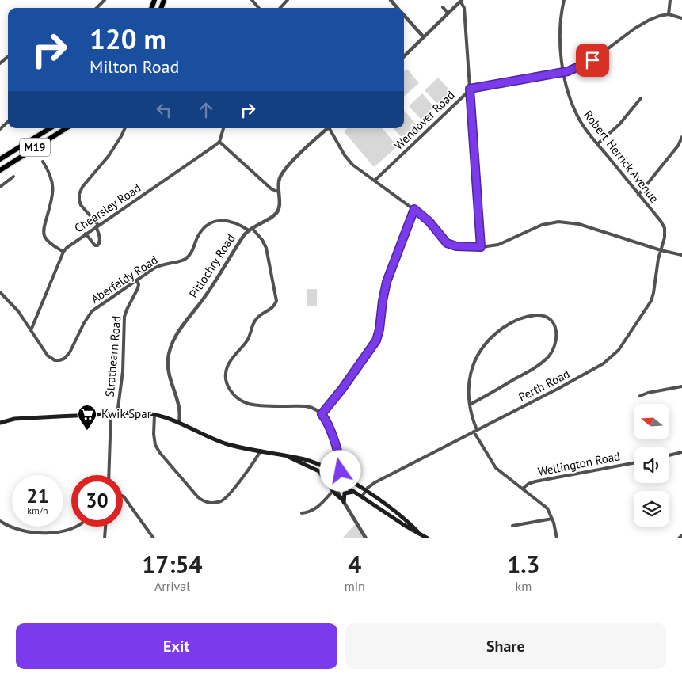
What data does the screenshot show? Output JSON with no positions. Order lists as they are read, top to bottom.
{
  "streets": {
    "highway": ["M19"],
    "street": [
      "Wendover Road",
      "Robert Herrick Avenue",
      "Chearsley Road",
      "Pitlochry Road",
      "Aberfeldy Road",
      "Strathearn Road",
      "Perth Road",
      "Wellington Road"
    ]
  },
  "crossings": [
    ["Wendover Road", "Robert Herrick Avenue"],
    ["Robert Herrick Avenue", "Perth Road"],
    ["Chearsley Road", "Aberfeldy Road"],
    ["Pitlochry Road", "Aberfeldy Road"],
    ["Aberfeldy Road", "Strathearn Road"]
  ],
  "places": {
    "supermarket": ["Kwik Spar"]
  },
  "north": "left",
  "page": {
    "turn": ["120 m", "Milton Road"],
    "speed": "21 km/h",
    "limit": "30",
    "eta": [
      "17:54",
      "Arrival",
      "4",
      "min",
      "1.3",
      "km"
    ],
    "buttons": ["Exit", "Share"]
  }
}
